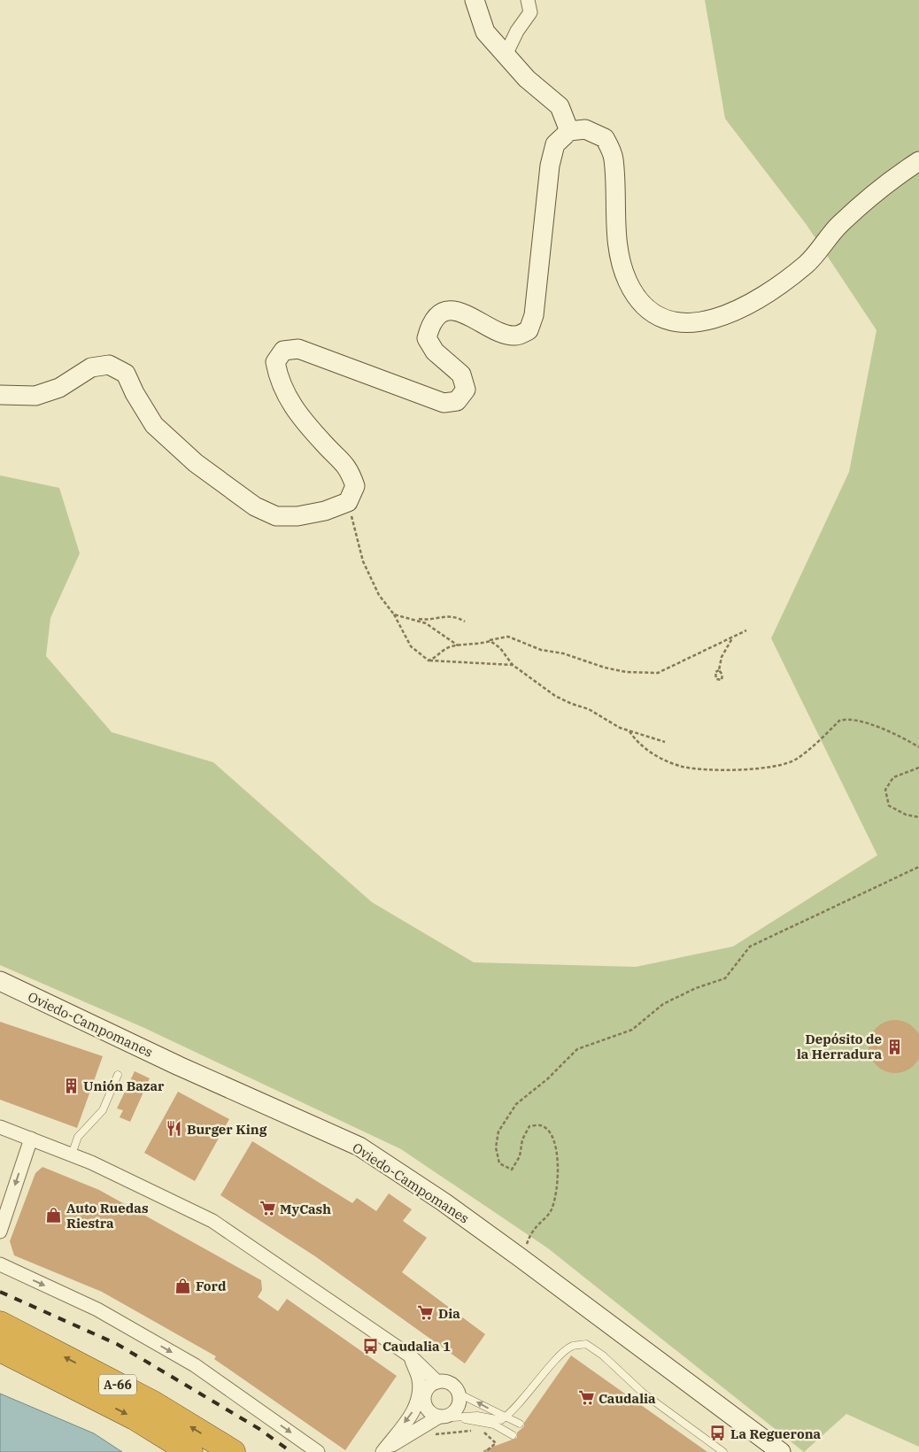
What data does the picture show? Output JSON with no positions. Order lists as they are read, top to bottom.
{
  "streets": {
    "highway": ["A-66"],
    "street": ["Oviedo-Campomanes"]
  },
  "places": {
    "building": ["Depósito de la Herradura", "Unión Bazar"],
    "restaurant": ["Burger King"],
    "supermarket": ["MyCash", "Dia", "Caudalia"],
    "shop": ["Auto Ruedas Riestra", "Ford"],
    "bus stop": ["Caudalia 1", "La Reguerona"]
  }
}
